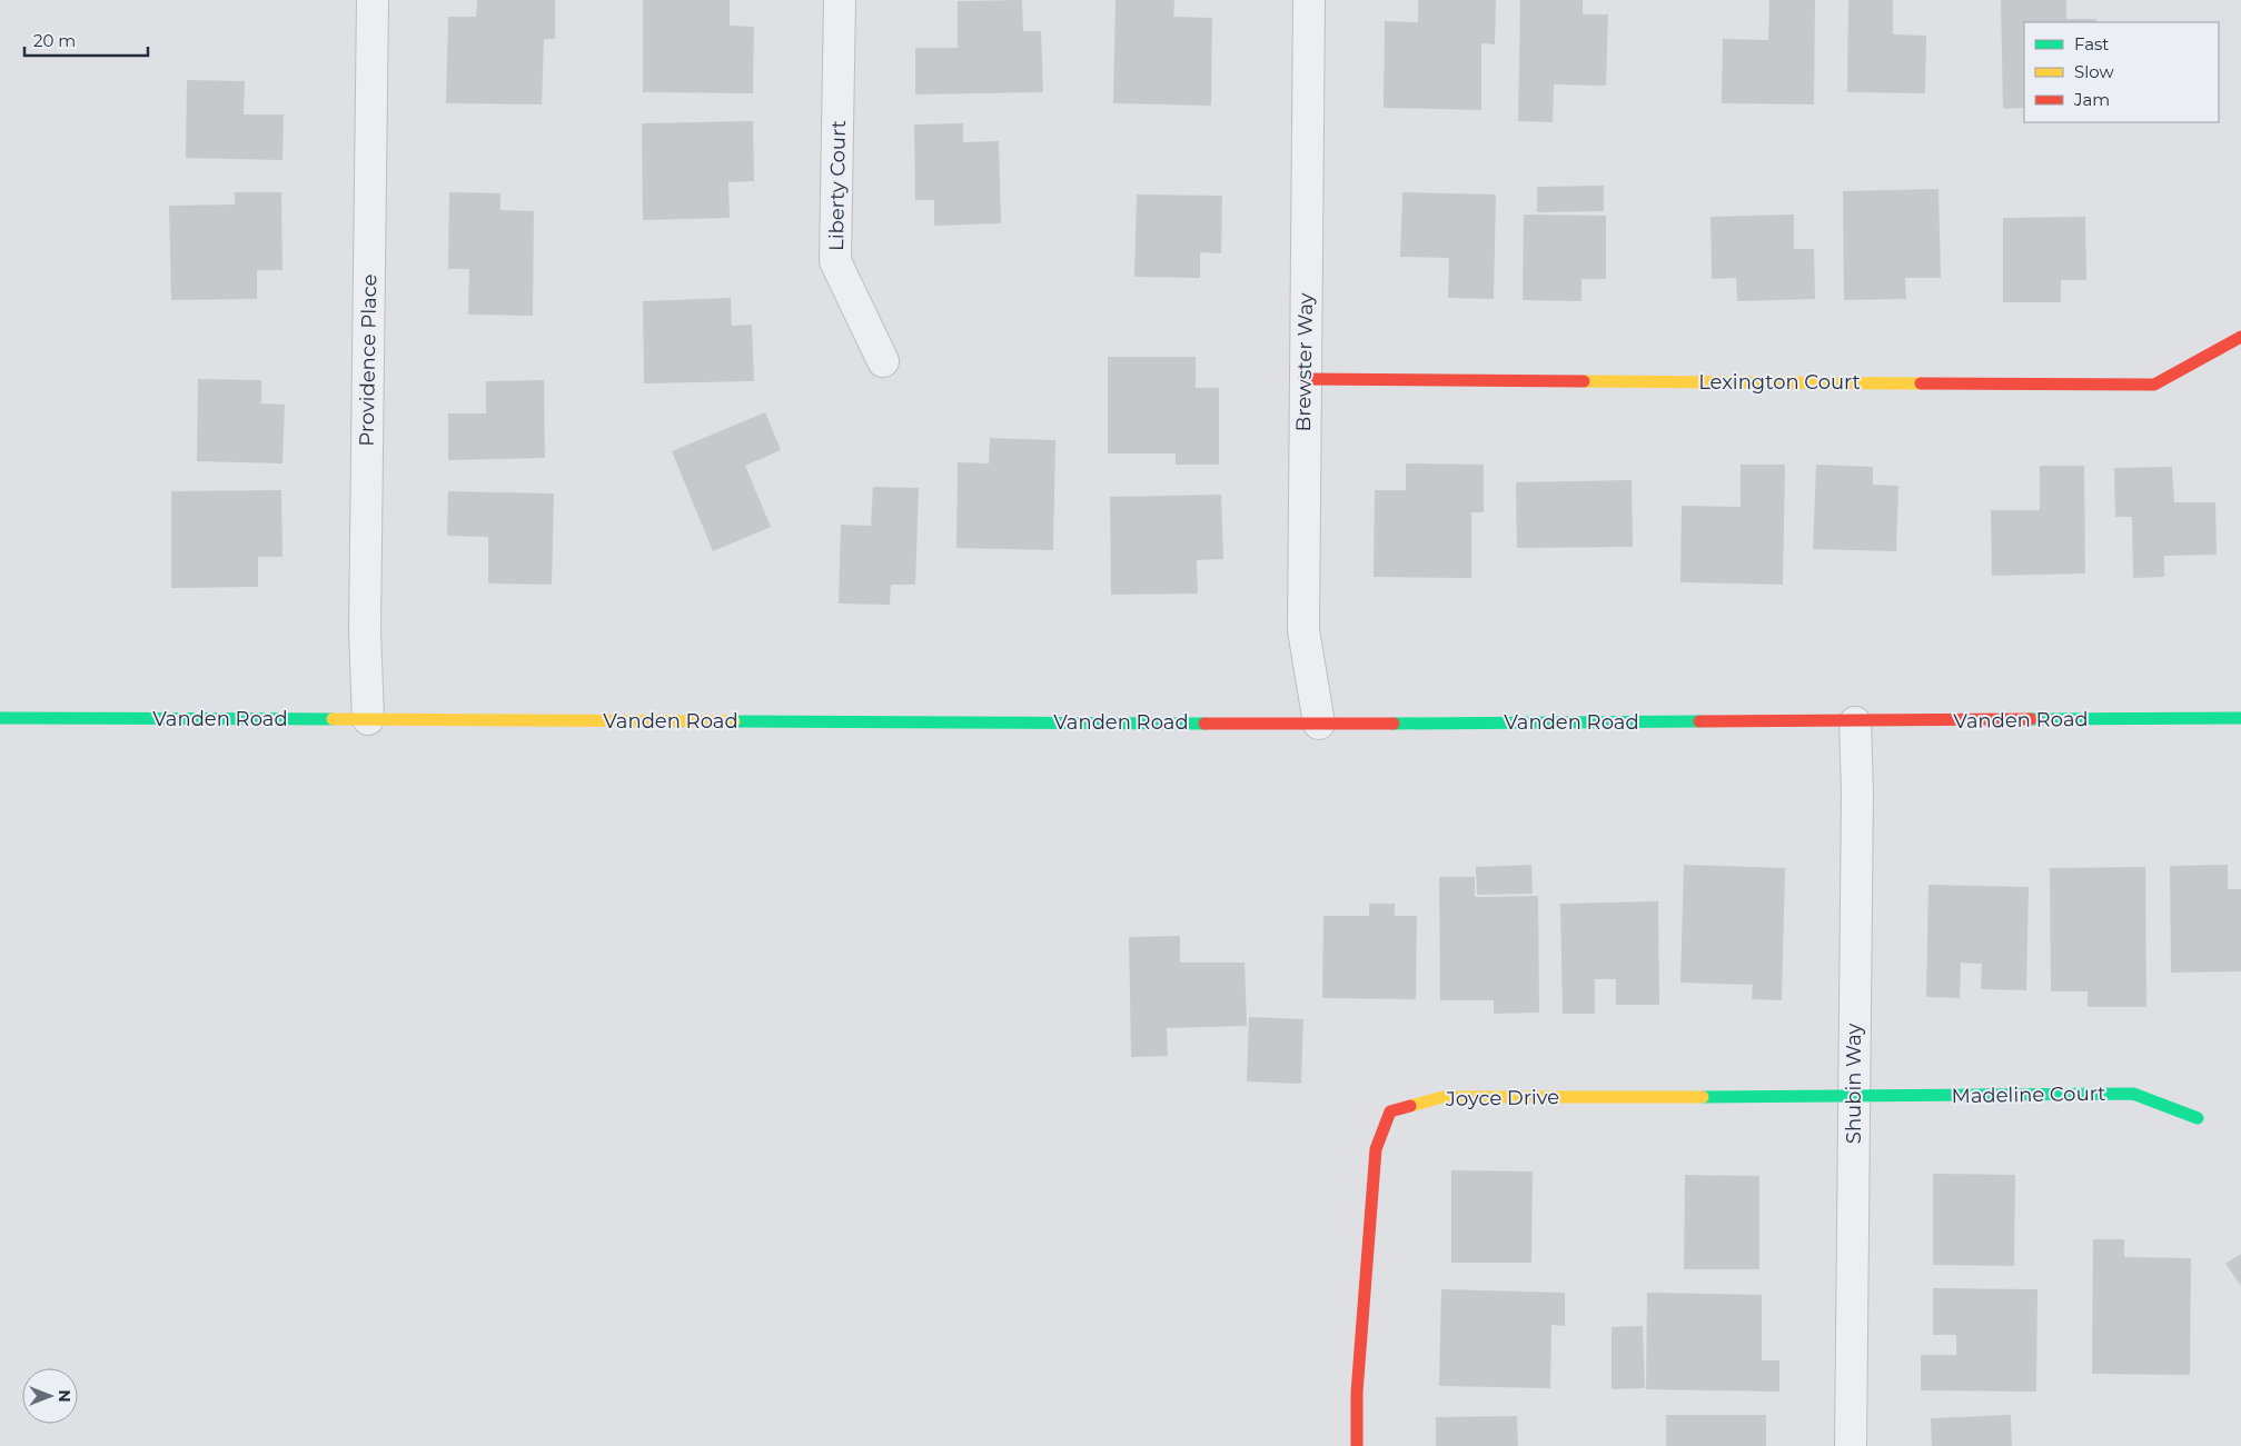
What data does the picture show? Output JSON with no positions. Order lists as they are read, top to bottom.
{
  "streets": {
    "street": [
      "Liberty Court",
      "Providence Place",
      "Brewster Way",
      "Lexington Court",
      "Vanden Road",
      "Shubin Way",
      "Madeline Court",
      "Joyce Drive"
    ]
  },
  "crossings": [
    ["Providence Place", "Vanden Road"],
    ["Brewster Way", "Lexington Court"],
    ["Brewster Way", "Vanden Road"],
    ["Vanden Road", "Shubin Way"],
    ["Shubin Way", "Madeline Court"],
    ["Shubin Way", "Joyce Drive"],
    ["Madeline Court", "Joyce Drive"]
  ],
  "legend": ["Fast", "Slow", "Jam"],
  "scale_bar": "20 m",
  "north": "right"
}
